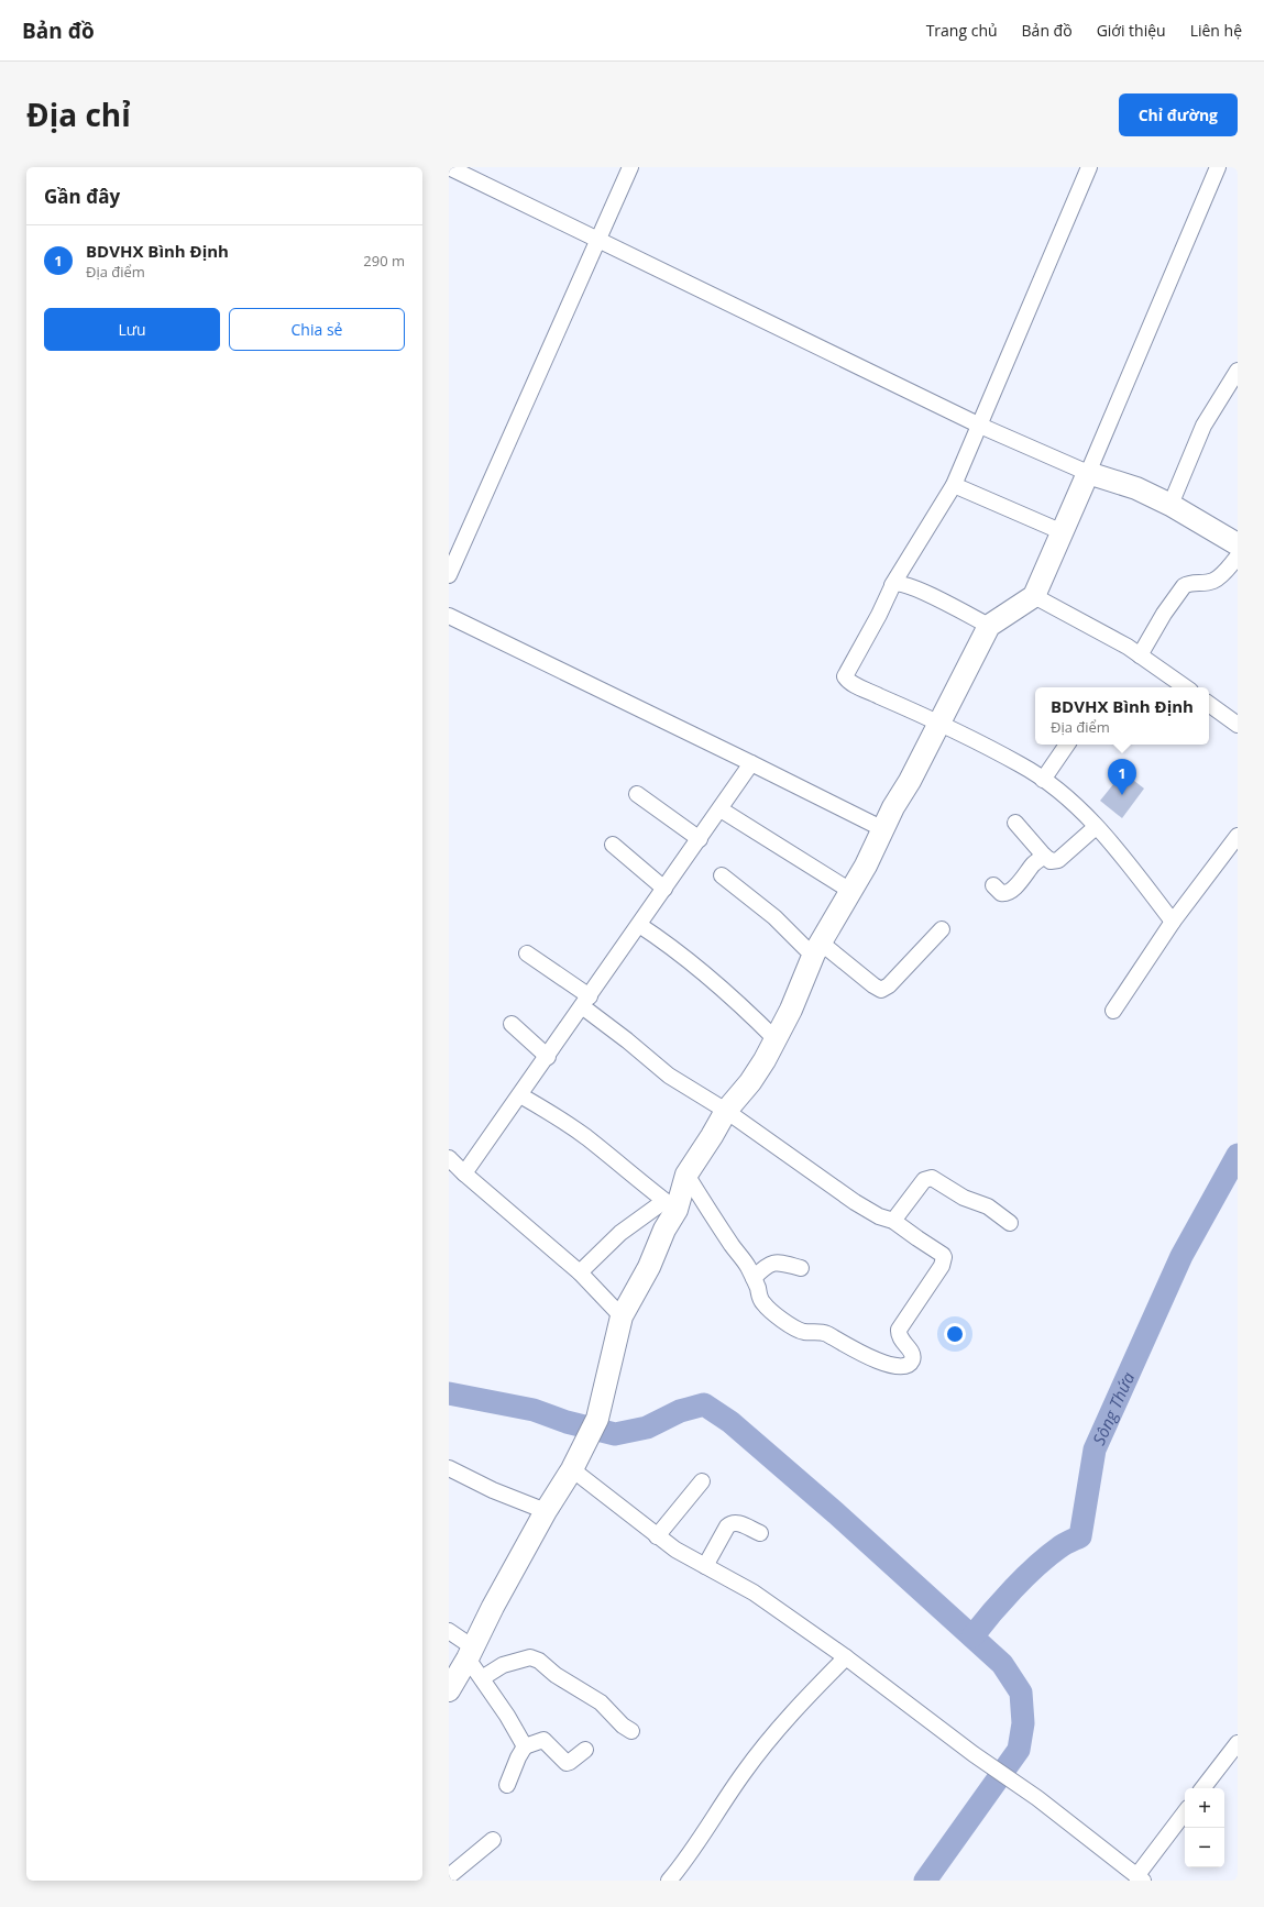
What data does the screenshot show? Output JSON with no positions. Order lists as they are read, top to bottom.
{
  "water": ["Sông Thứa"],
  "page": {
    "header": "Bản đồ",
    "nav": [
      "Trang chủ",
      "Bản đồ",
      "Giới thiệu",
      "Liên hệ"
    ],
    "title": "Địa chỉ",
    "buttons": [
      "Chỉ đường",
      ["Lưu", "Chia sẻ"]
    ],
    "heading": "Gần đây",
    "list": [
      {
        "mark": "1",
        "name": "BDVHX Bình Định",
        "note": "Địa điểm",
        "value": "290 m"
      }
    ],
    "popup": ["BDVHX Bình Định", "Địa điểm"],
    "pins": "1",
    "map_buttons": ["+", "−"]
  }
}
